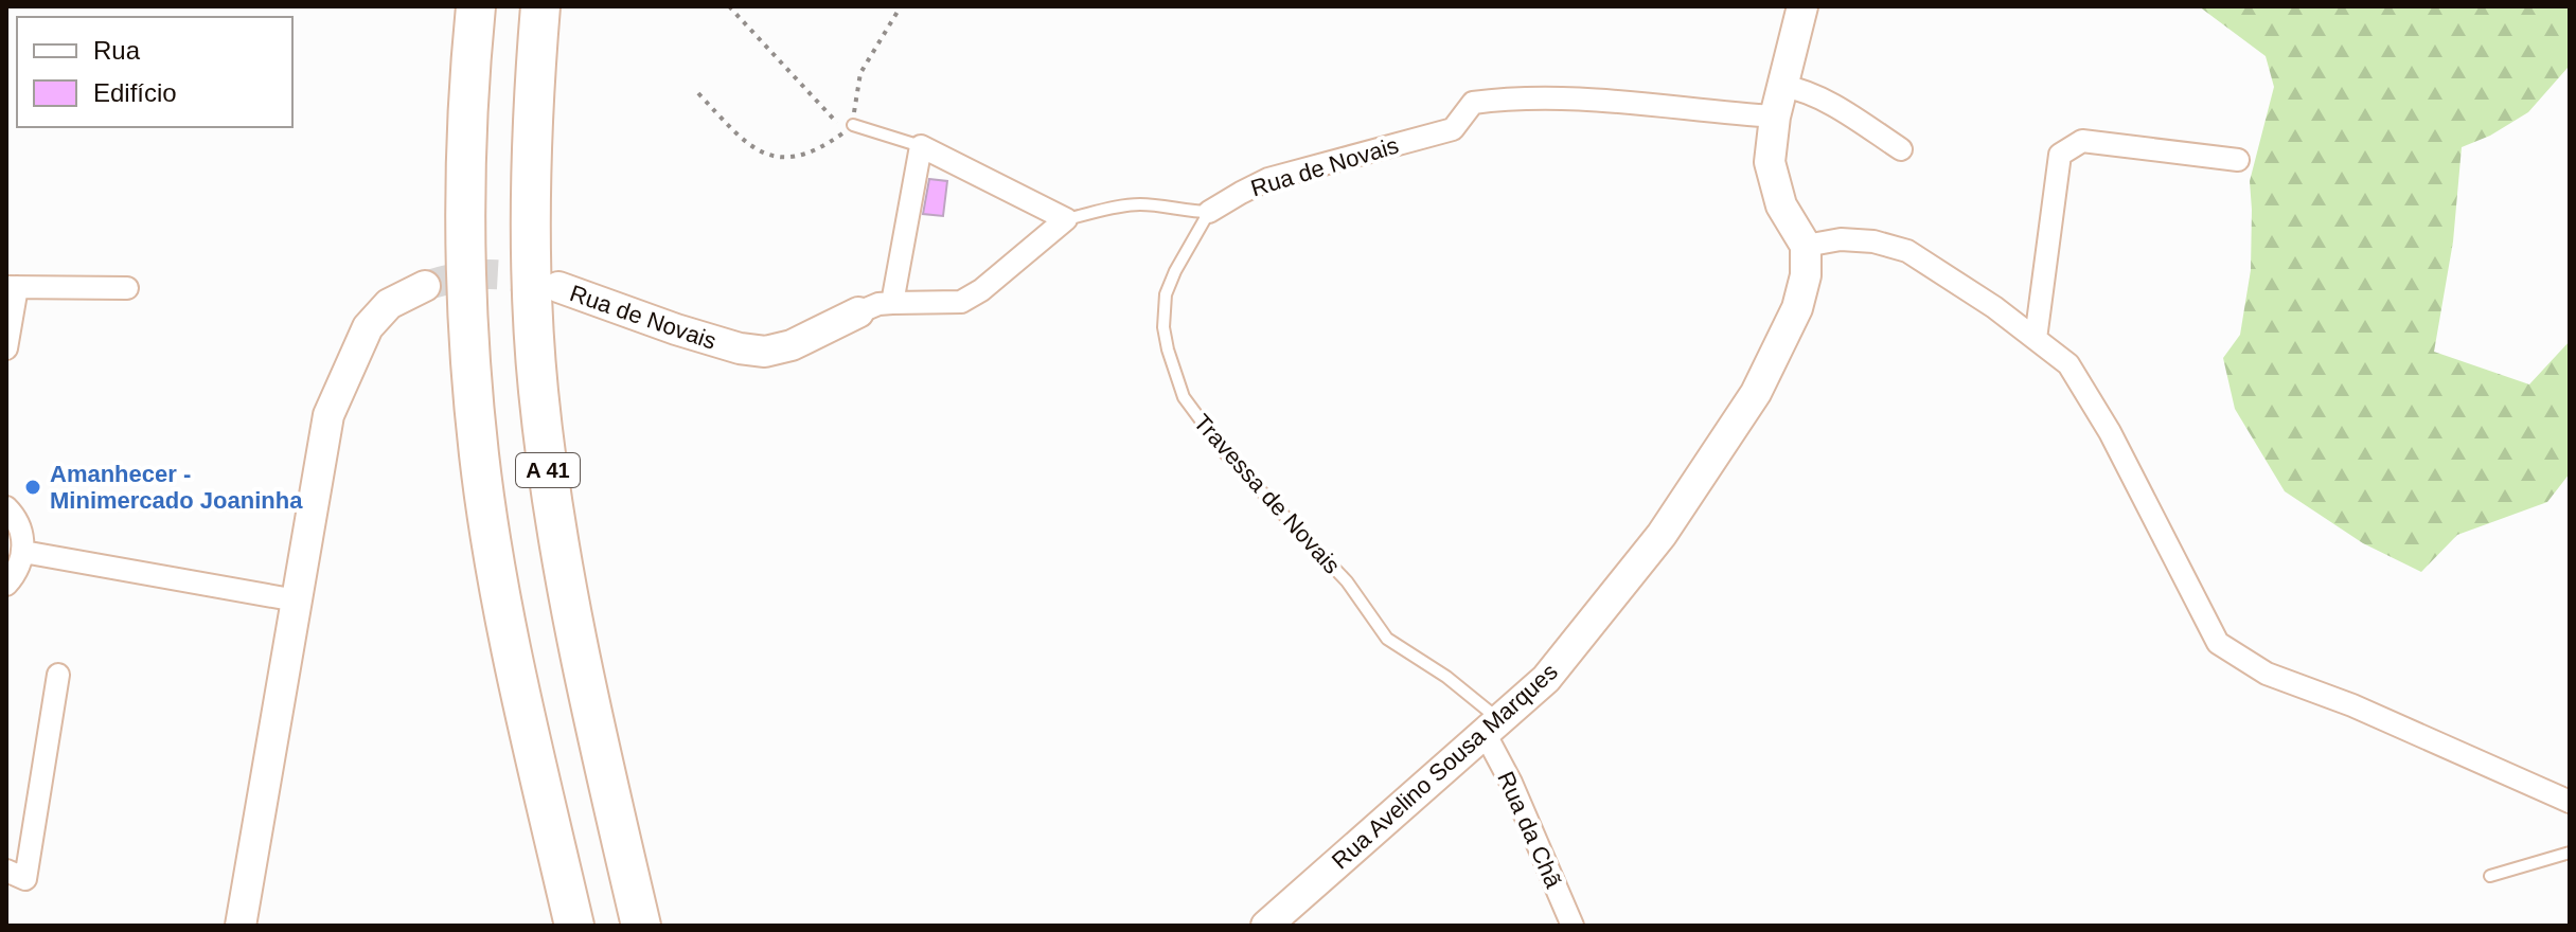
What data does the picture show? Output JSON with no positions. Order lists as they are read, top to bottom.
{
  "streets": {
    "highway": ["A 41"],
    "street": ["Rua de Novais", "Rua Avelino Sousa Marques", "Rua da Chã"],
    "lane": ["Travessa de Novais"]
  },
  "crossings": [
    ["Rua de Novais", "Travessa de Novais"],
    ["Travessa de Novais", "Rua Avelino Sousa Marques"],
    ["Travessa de Novais", "Rua da Chã"],
    ["Rua Avelino Sousa Marques", "Rua da Chã"]
  ],
  "places": ["Amanhecer - Minimercado Joaninha"],
  "legend": ["Rua", "Edifício"]
}
